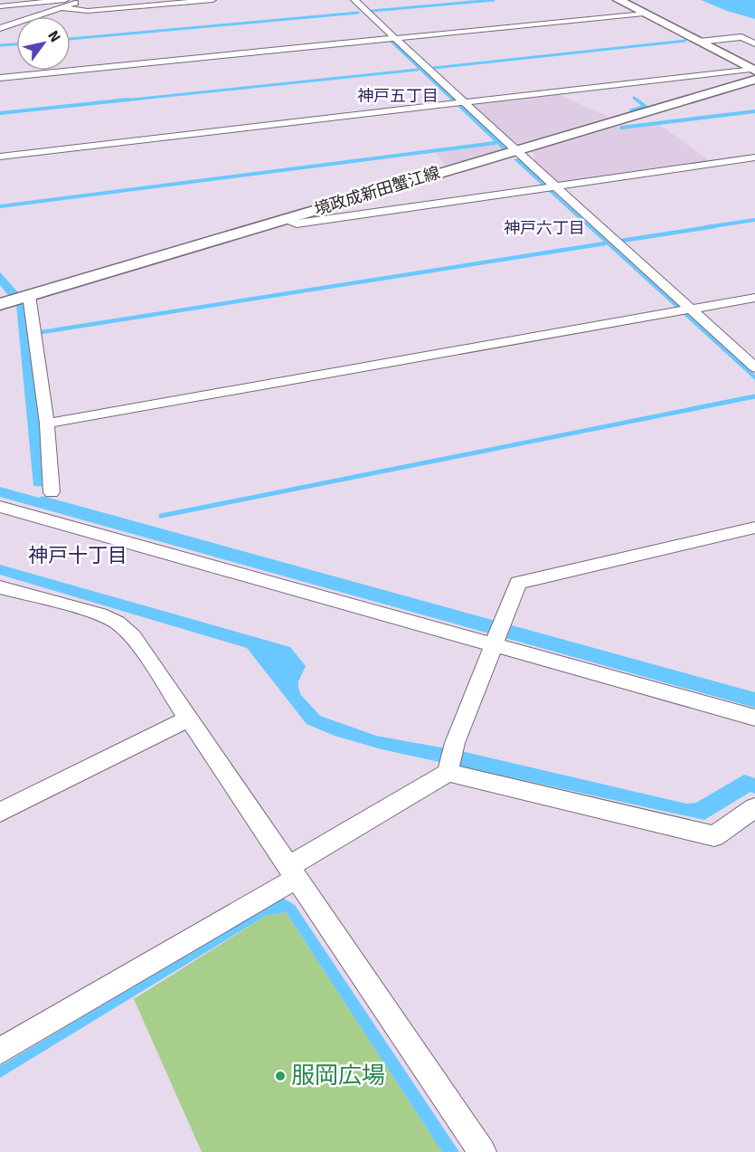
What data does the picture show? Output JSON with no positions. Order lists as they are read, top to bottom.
{
  "streets": {
    "main road": ["境政成新田蟹江線"]
  },
  "districts": ["神戸五丁目", "神戸六丁目", "神戸十丁目"],
  "places": ["服岡広場"],
  "north": "top right"
}
